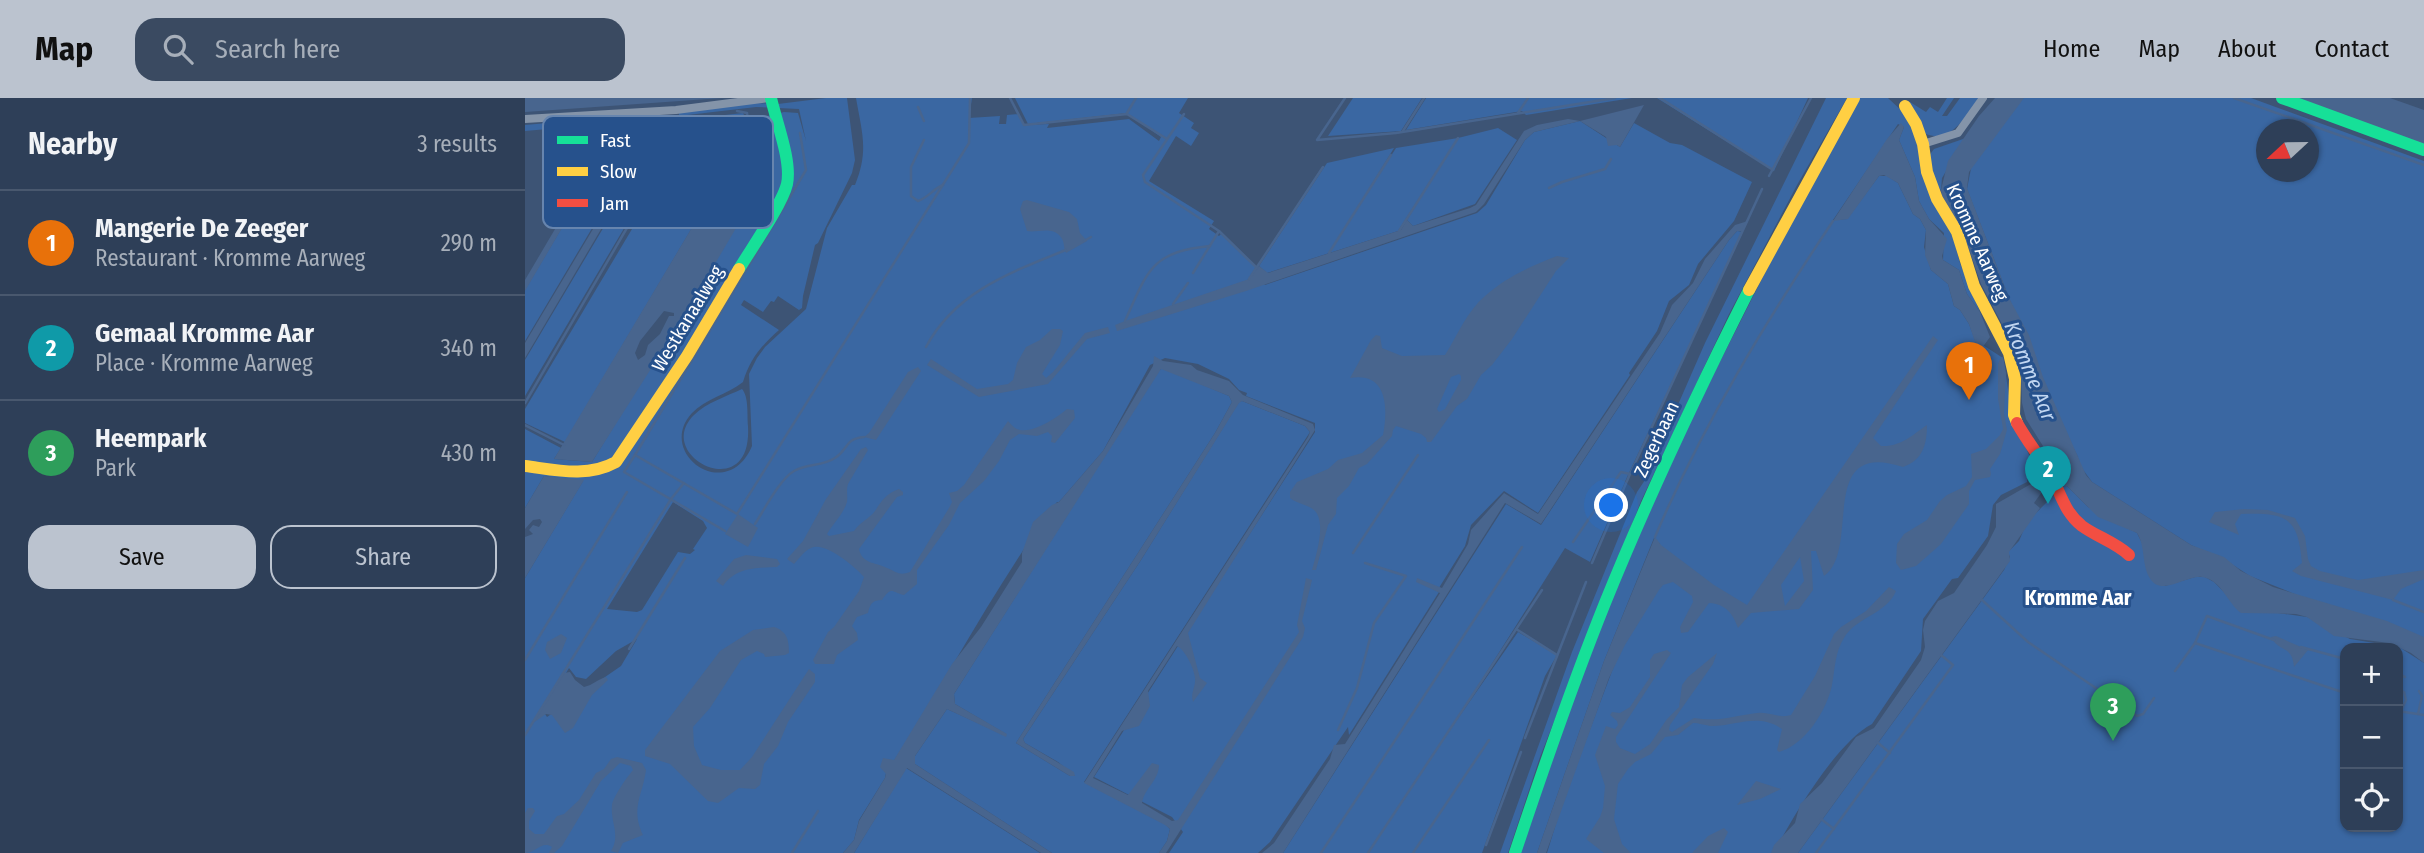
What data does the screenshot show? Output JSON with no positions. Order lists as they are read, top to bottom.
{
  "streets": {
    "street": ["Kromme Aarweg", "Westkanaalweg", "Zegerbaan"]
  },
  "districts": ["Kromme Aar"],
  "water": ["Kromme Aar"],
  "legend": ["Fast", "Slow", "Jam"],
  "north": "left",
  "page": {
    "header": "Map",
    "search": "Search here",
    "nav": [
      "Home",
      "Map",
      "About",
      "Contact"
    ],
    "heading": ["Nearby", "3 results"],
    "list": [
      {
        "mark": "1",
        "name": "Mangerie De Zeeger",
        "note": "Restaurant · Kromme Aarweg",
        "value": "290 m"
      },
      {
        "mark": "2",
        "name": "Gemaal Kromme Aar",
        "note": "Place · Kromme Aarweg",
        "value": "340 m"
      },
      {
        "mark": "3",
        "name": "Heempark",
        "note": "Park",
        "value": "430 m"
      }
    ],
    "pins": ["1", "2", "3"],
    "buttons": ["Save", "Share"],
    "map_buttons": ["+", "−"]
  }
}
